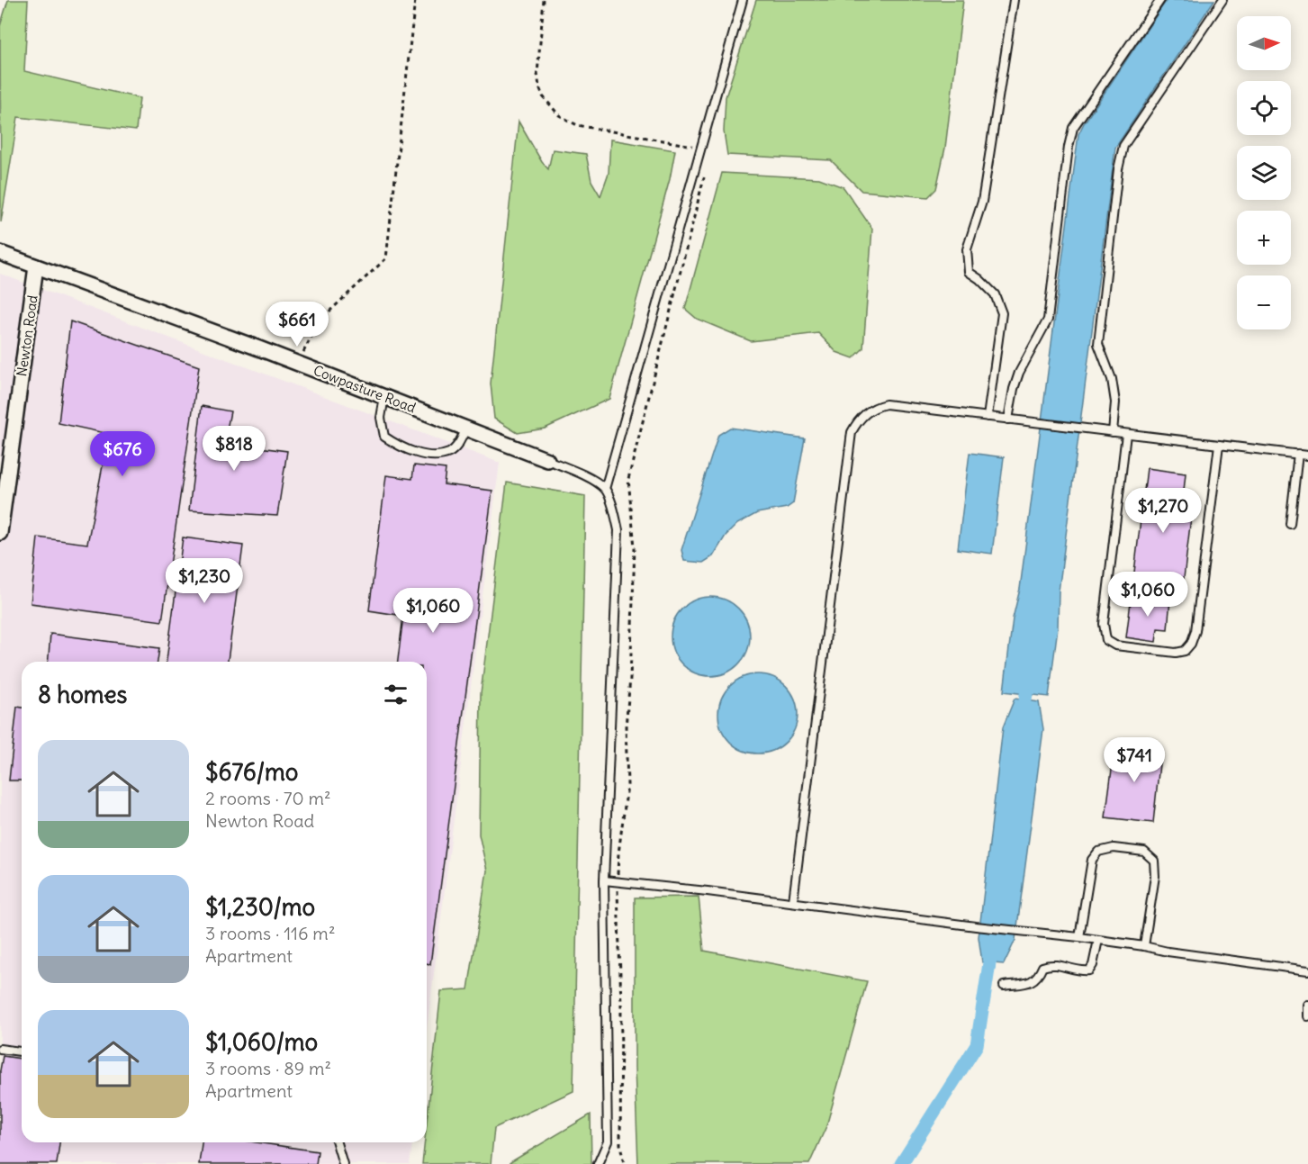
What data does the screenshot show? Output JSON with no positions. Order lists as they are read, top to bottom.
{
  "streets": {
    "street": ["Newton Road", "Cowpasture Road"]
  },
  "crossings": [
    ["Newton Road", "Cowpasture Road"]
  ],
  "north": "right",
  "page": {
    "map_buttons": ["+", "−"],
    "price": [
      "$661",
      "$818",
      "$676",
      "$1,270",
      "$1,230",
      "$1,060",
      "$1,060",
      "$741"
    ],
    "heading": "8 homes",
    "list": [
      {
        "name": "$676/mo",
        "note": "2 rooms · 70 m² · Newton Road"
      },
      {
        "name": "$1,230/mo",
        "note": "3 rooms · 116 m² · Apartment"
      },
      {
        "name": "$1,060/mo",
        "note": "3 rooms · 89 m² · Apartment"
      }
    ]
  }
}
